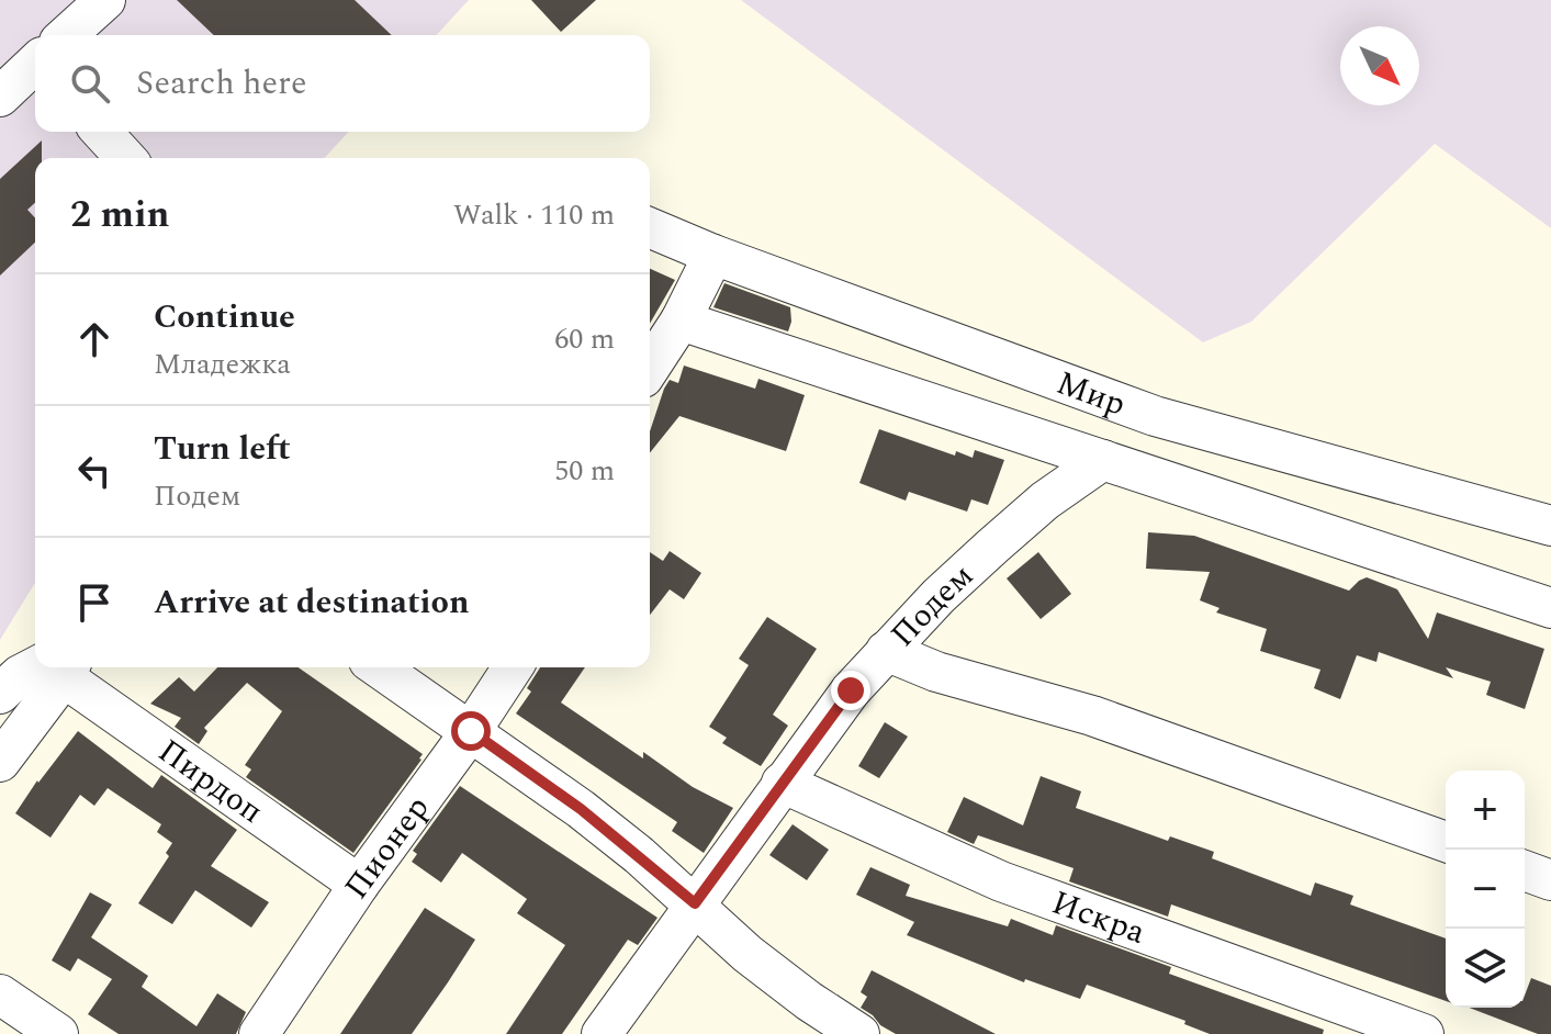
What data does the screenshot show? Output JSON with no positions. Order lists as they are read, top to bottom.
{
  "streets": {
    "street": [
      "Мир",
      "Подем",
      "Пирдоп",
      "Пионер",
      "Искра"
    ]
  },
  "crossings": [
    ["Мир", "Подем"],
    ["Подем", "Искра"],
    ["Пирдоп", "Пионер"]
  ],
  "north": "bottom right",
  "page": {
    "search": "Search here",
    "heading": ["2 min", "Walk · 110 m"],
    "list": [
      ["Continue", "Младежка", "60 m"],
      ["Turn left", "Подем", "50 m"],
      "Arrive at destination"
    ],
    "map_buttons": ["+", "−"]
  }
}
